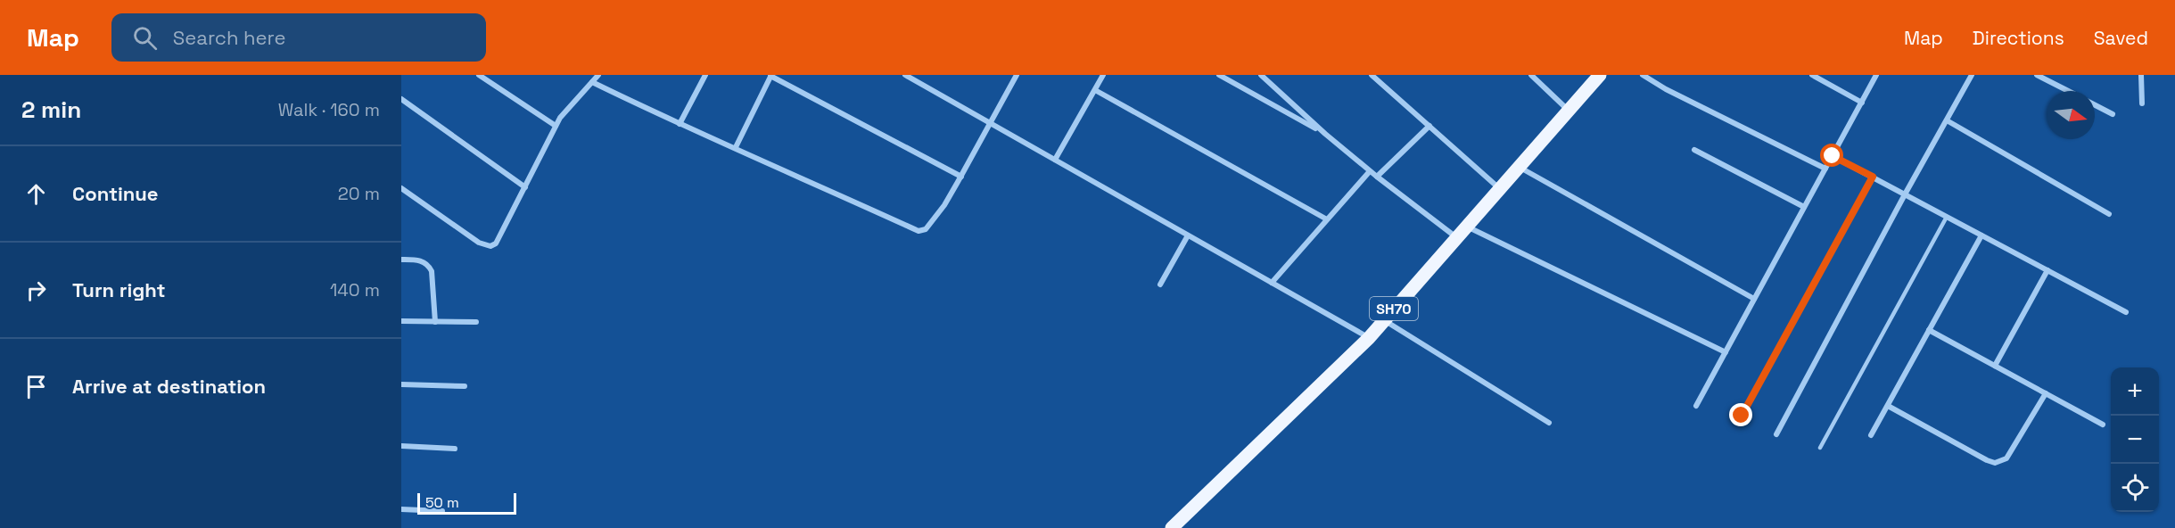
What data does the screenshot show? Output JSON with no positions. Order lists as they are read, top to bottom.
{
  "streets": {
    "main road": ["SH70"]
  },
  "scale_bar": "50 m",
  "north": "right",
  "page": {
    "header": "Map",
    "search": "Search here",
    "nav": ["Map", "Directions", "Saved"],
    "heading": ["2 min", "Walk · 160 m"],
    "list": [
      ["Continue", "20 m"],
      ["Turn right", "140 m"],
      "Arrive at destination"
    ],
    "map_buttons": ["+", "−"],
    "scale": "50 m"
  }
}
